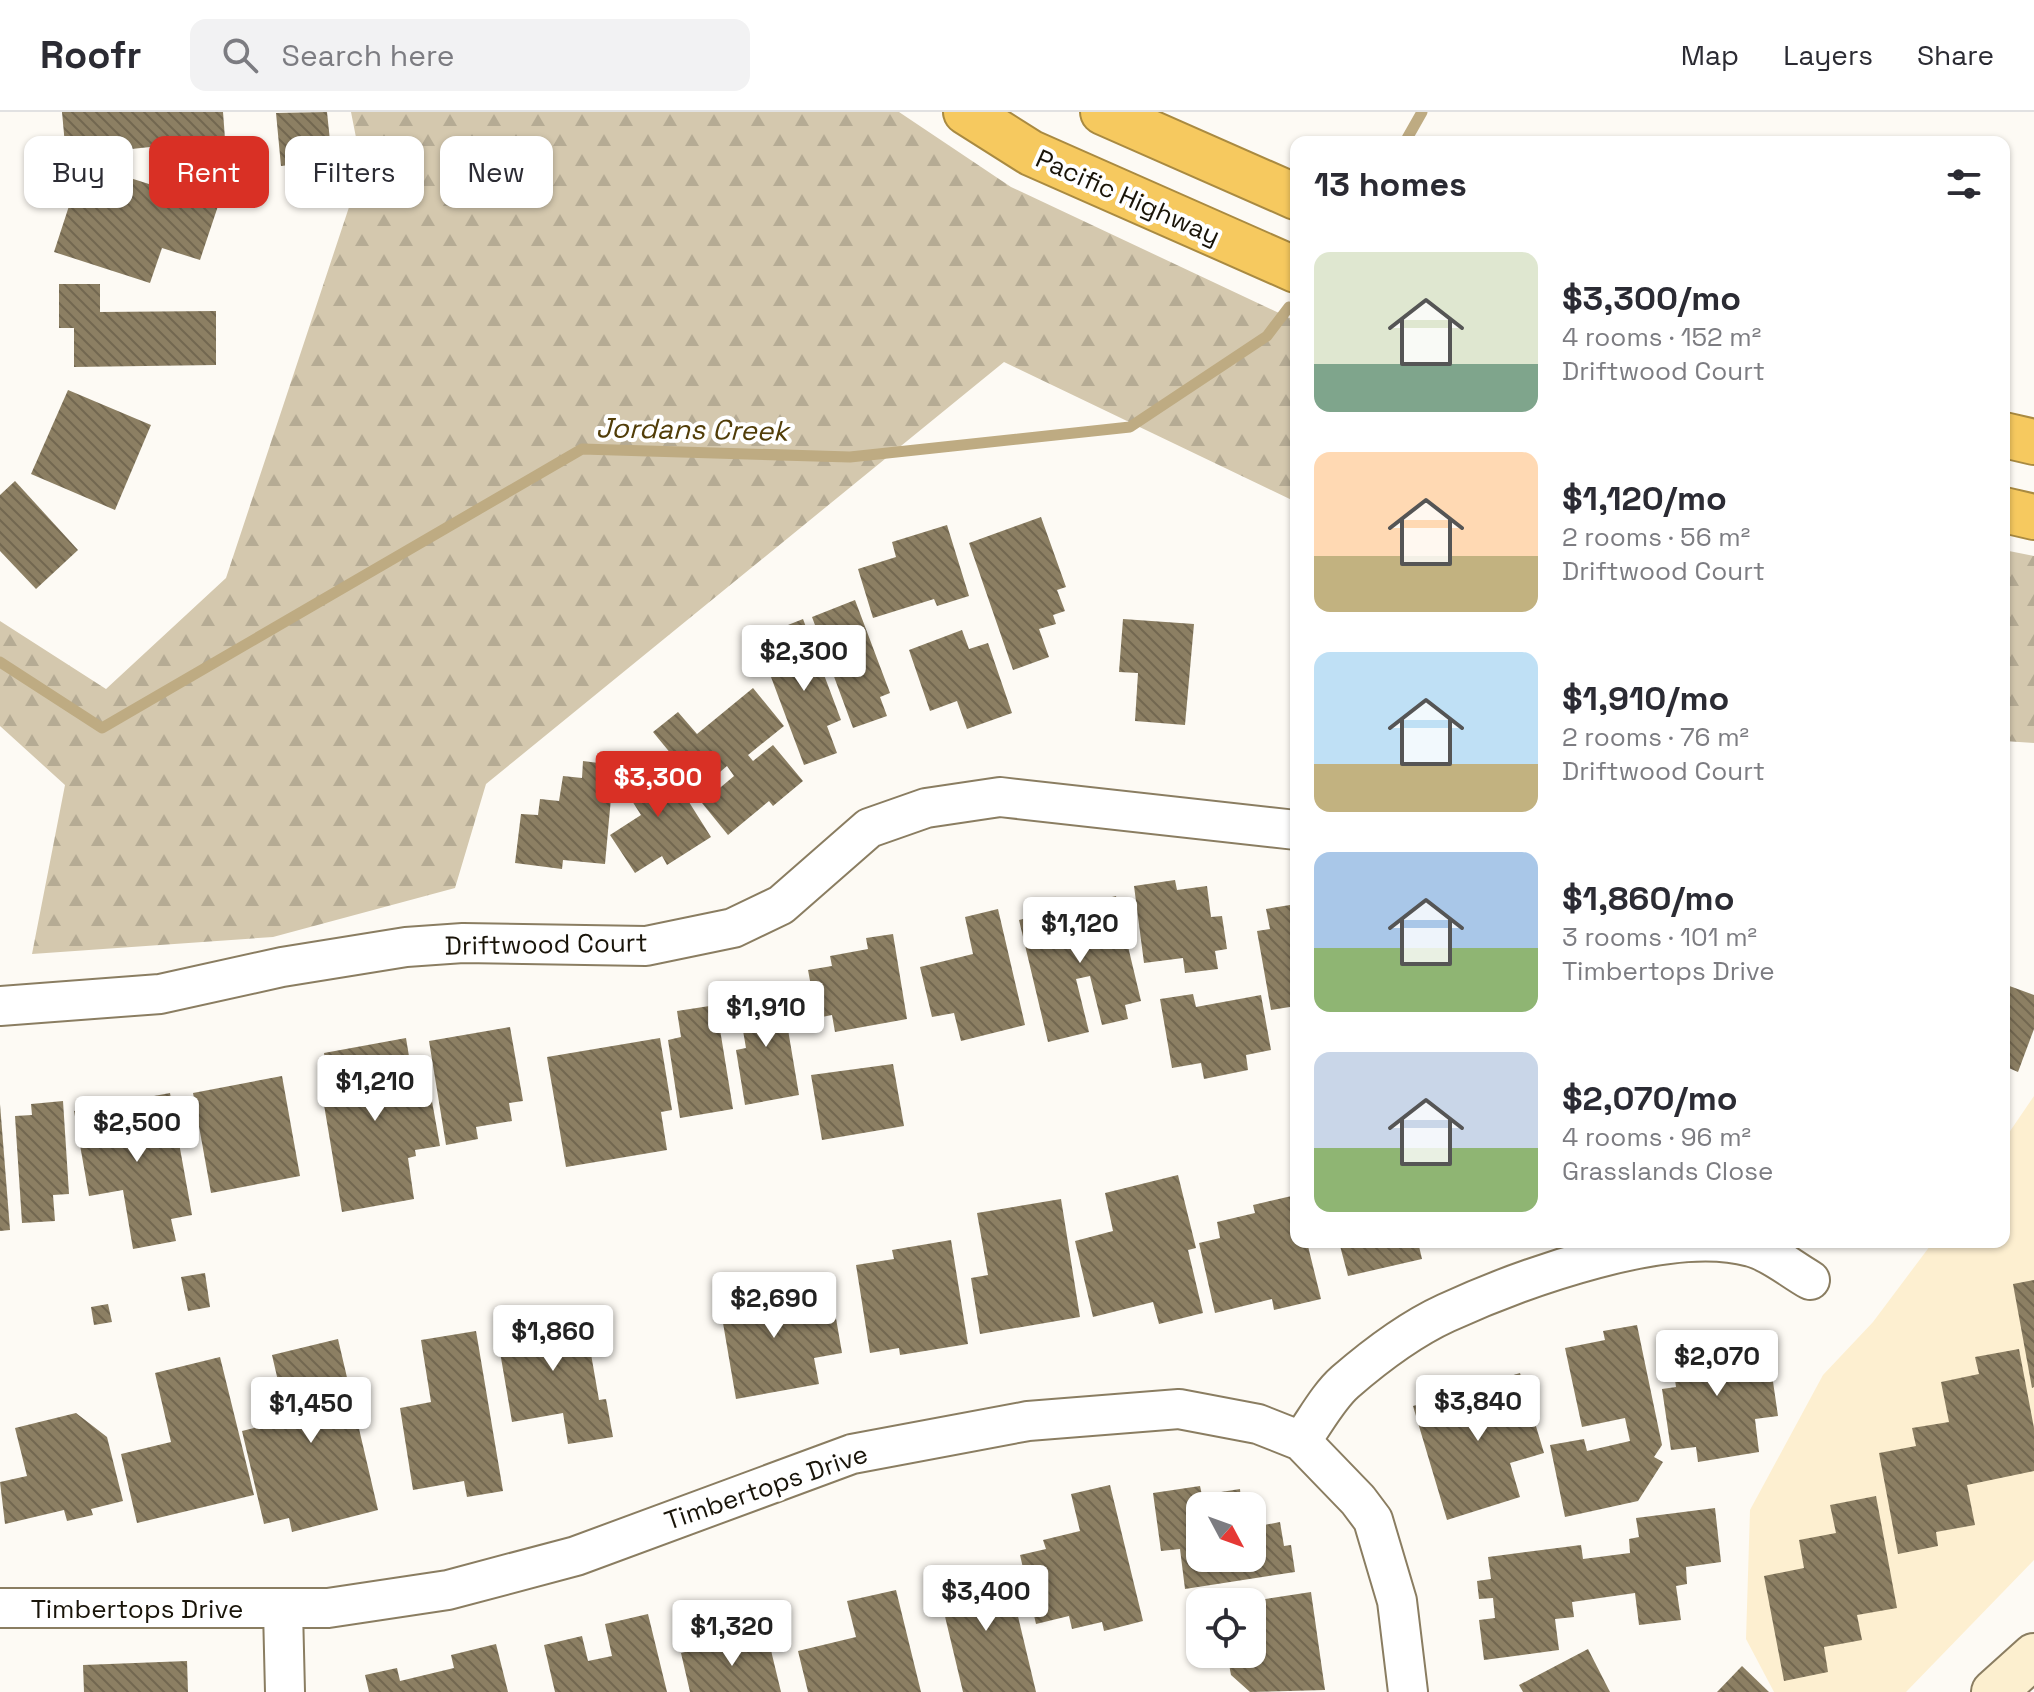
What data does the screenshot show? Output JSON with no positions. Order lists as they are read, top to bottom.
{
  "streets": {
    "highway": ["Pacific Highway"],
    "street": ["Driftwood Court", "Timbertops Drive"]
  },
  "water": ["Jordans Creek"],
  "north": "bottom right",
  "page": {
    "header": "Roofr",
    "search": "Search here",
    "nav": ["Map", "Layers", "Share"],
    "chip": [
      "Buy",
      "Rent",
      "Filters",
      "New"
    ],
    "heading": "13 homes",
    "list": [
      {
        "name": "$3,300/mo",
        "note": "4 rooms · 152 m² · Driftwood Court"
      },
      {
        "name": "$1,120/mo",
        "note": "2 rooms · 56 m² · Driftwood Court"
      },
      {
        "name": "$1,910/mo",
        "note": "2 rooms · 76 m² · Driftwood Court"
      },
      {
        "name": "$1,860/mo",
        "note": "3 rooms · 101 m² · Timbertops Drive"
      },
      {
        "name": "$2,070/mo",
        "note": "4 rooms · 96 m² · Grasslands Close"
      }
    ],
    "price": [
      "$2,300",
      "$3,300",
      "$1,120",
      "$1,910",
      "$1,210",
      "$2,500",
      "$2,690",
      "$1,860",
      "$2,070",
      "$3,840",
      "$1,450",
      "$3,400",
      "$1,320"
    ]
  }
}
